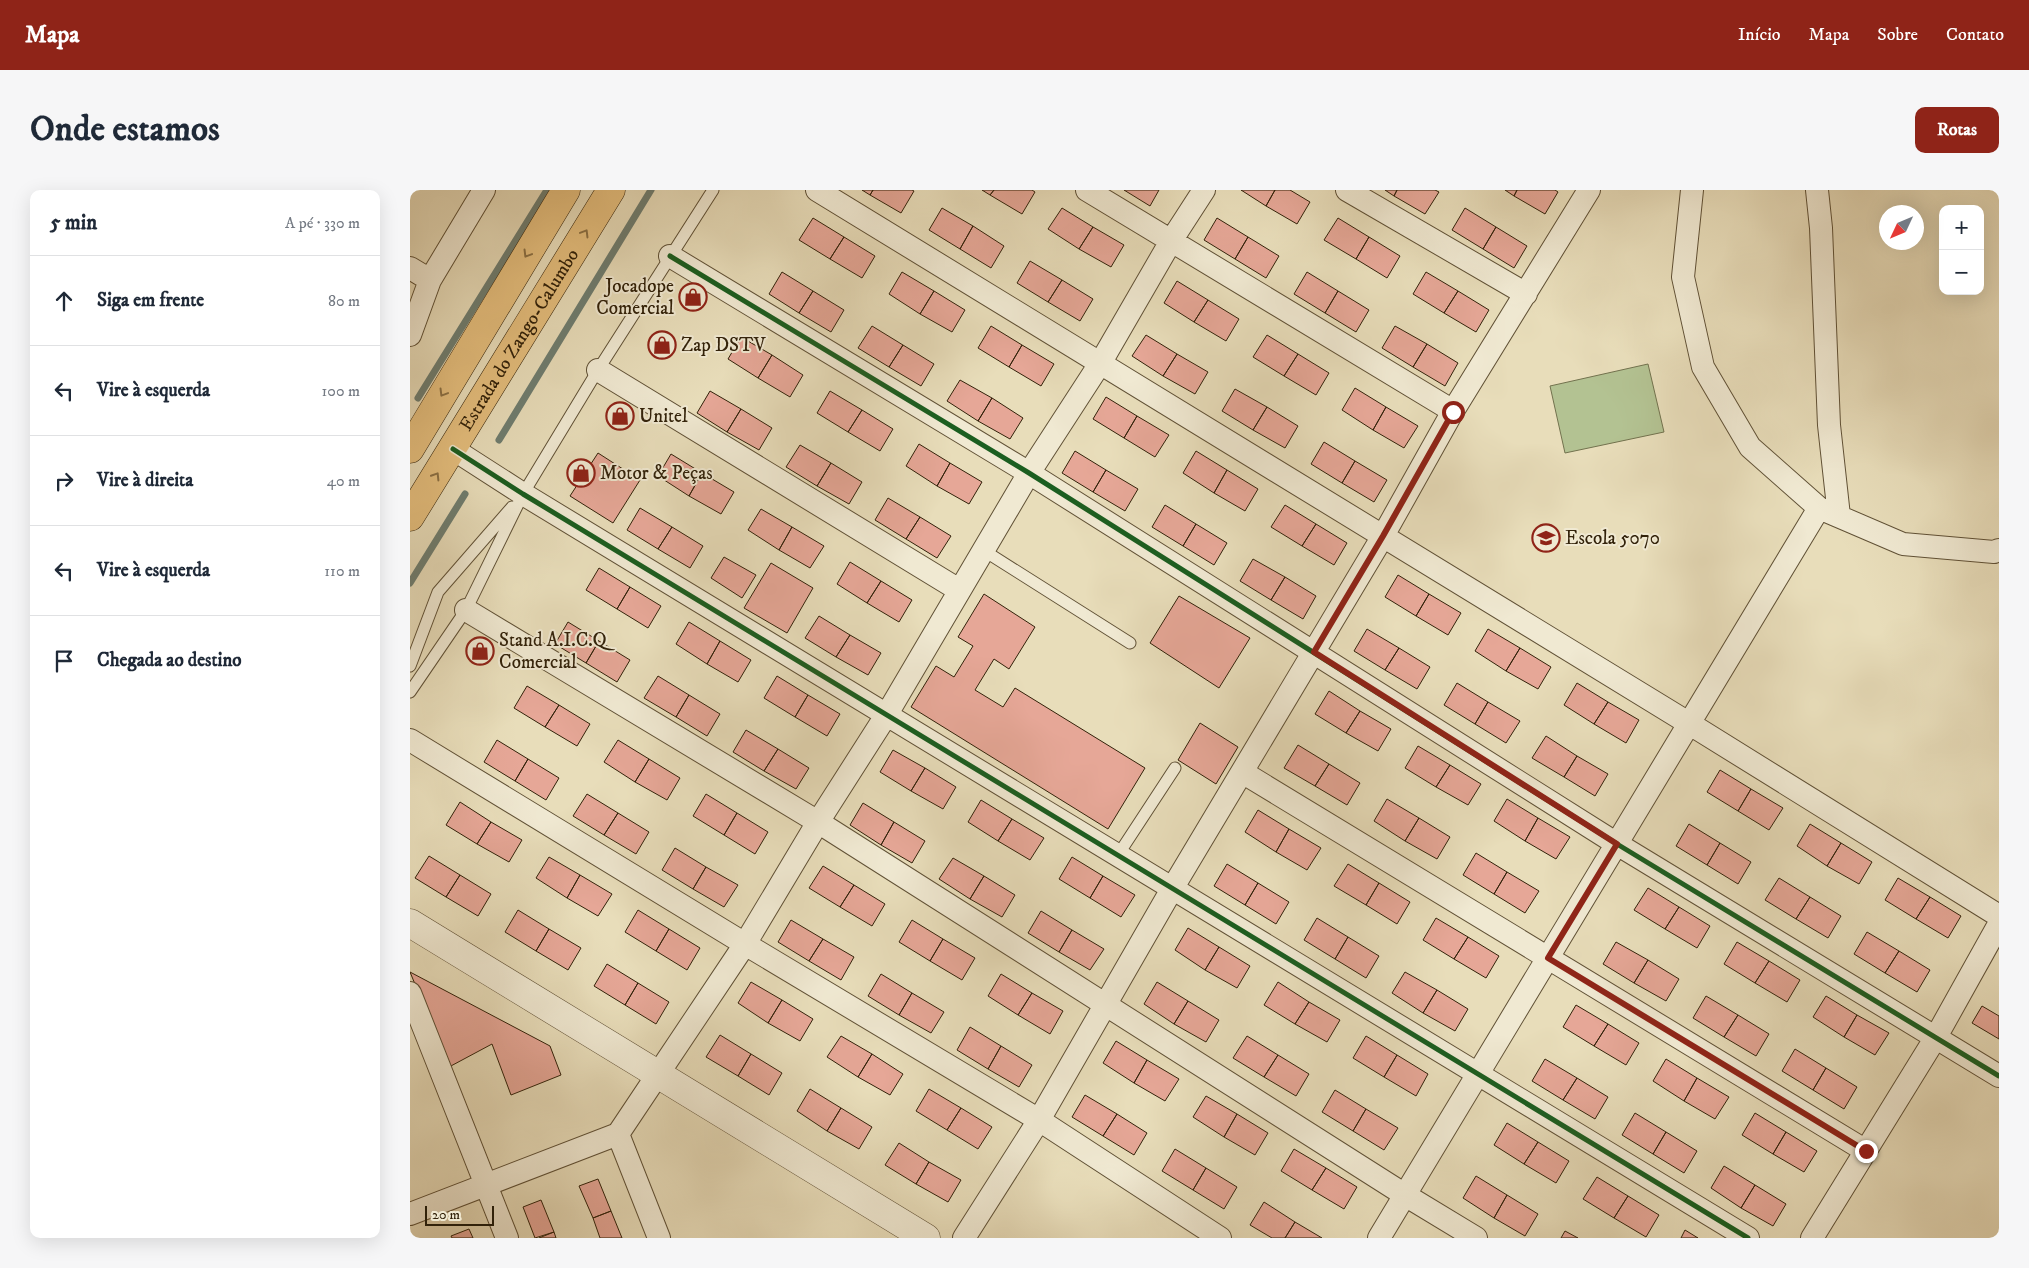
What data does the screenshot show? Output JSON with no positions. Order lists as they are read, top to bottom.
{
  "streets": {
    "main road": ["Estrada do Zango-Calumbo"]
  },
  "places": {
    "shop": [
      "Jocadope Comercial",
      "Zap DSTV",
      "Unitel",
      "Motor & Peças",
      "Stand A.I.C.Q Comercial"
    ],
    "school or university": ["Escola 5070"]
  },
  "scale_bar": "20 m",
  "north": "bottom left",
  "page": {
    "header": "Mapa",
    "nav": [
      "Início",
      "Mapa",
      "Sobre",
      "Contato"
    ],
    "buttons": "Rotas",
    "title": "Onde estamos",
    "heading": ["5 min", "A pé · 330 m"],
    "map_buttons": ["+", "−"],
    "list": [
      ["Siga em frente", "80 m"],
      ["Vire à esquerda", "100 m"],
      ["Vire à direita", "40 m"],
      ["Vire à esquerda", "110 m"],
      "Chegada ao destino"
    ],
    "scale": "20 m"
  }
}
